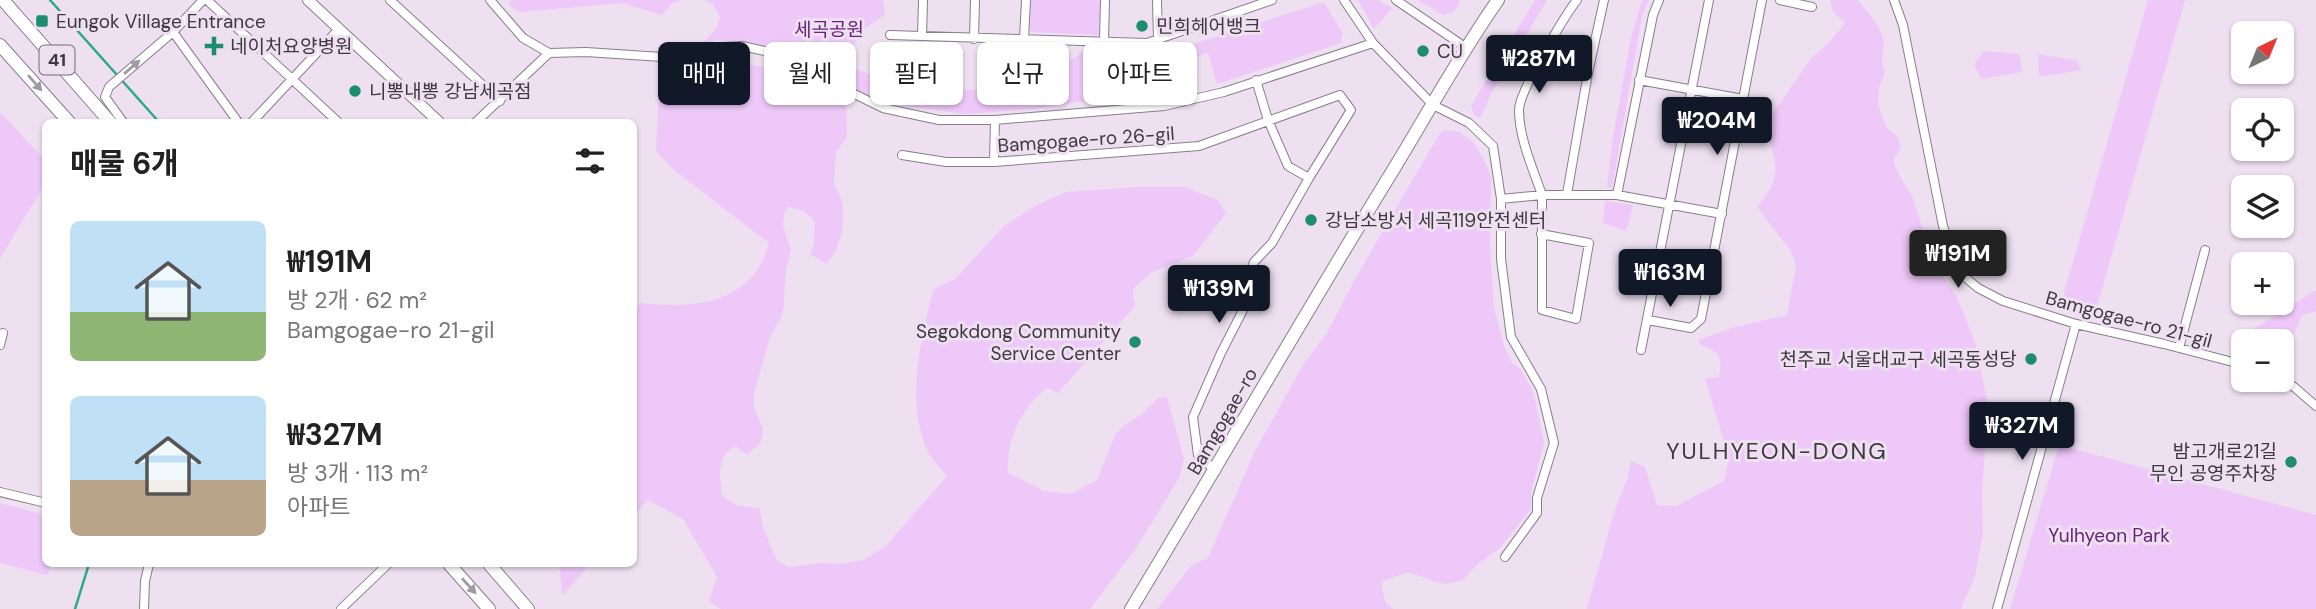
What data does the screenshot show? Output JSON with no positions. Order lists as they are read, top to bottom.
{
  "streets": {
    "main road": ["41", "Bamgogae-ro"],
    "street": ["Bamgogae-ro 26-gil", "Bamgogae-ro 21-gil"]
  },
  "districts": ["YULHYEON-DONG"],
  "parks": ["세곡공원", "Yulhyeon Park"],
  "places": {
    "transit": ["Eungok Village Entrance"],
    "other": [
      "민희헤어뱅크",
      "CU",
      "니뽕내뽕 강남세곡점",
      "강남소방서 세곡119안전센터",
      "Segokdong Community Service Center",
      "천주교 서울대교구 세곡동성당",
      "밤고개로21길 무인 공영주차장"
    ],
    "health": ["네이처요양병원"]
  },
  "north": "top right",
  "page": {
    "map_buttons": ["+", "−"],
    "price": [
      "₩287M",
      "₩204M",
      "₩191M",
      "₩163M",
      "₩139M",
      "₩327M"
    ],
    "chip": [
      "매매",
      "월세",
      "필터",
      "신규",
      "아파트"
    ],
    "heading": "매물 6개",
    "list": [
      {
        "name": "₩191M",
        "note": "방 2개 · 62 m² · Bamgogae-ro 21-gil"
      },
      {
        "name": "₩327M",
        "note": "방 3개 · 113 m² · 아파트"
      }
    ]
  }
}
